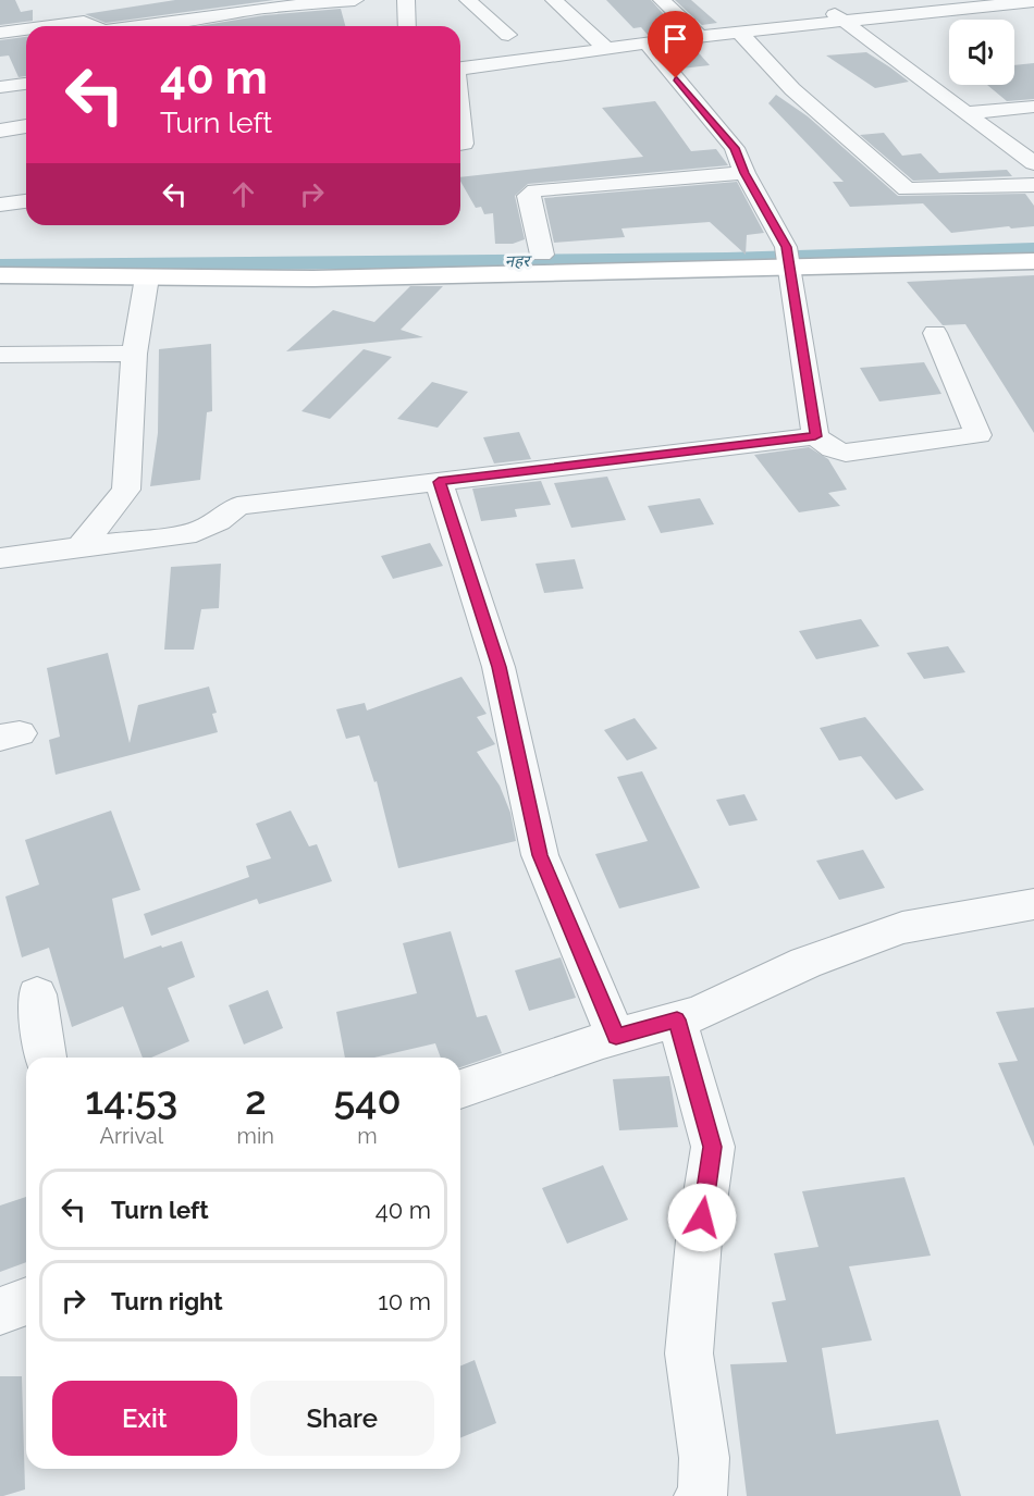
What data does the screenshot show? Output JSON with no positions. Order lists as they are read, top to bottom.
{
  "water": ["नहर"],
  "page": {
    "turn": ["40 m", "Turn left"],
    "eta": [
      "14:53",
      "Arrival",
      "2",
      "min",
      "540",
      "m"
    ],
    "list": [
      {
        "name": "Turn left",
        "value": "40 m"
      },
      {
        "name": "Turn right",
        "value": "10 m"
      }
    ],
    "buttons": ["Exit", "Share"]
  }
}
